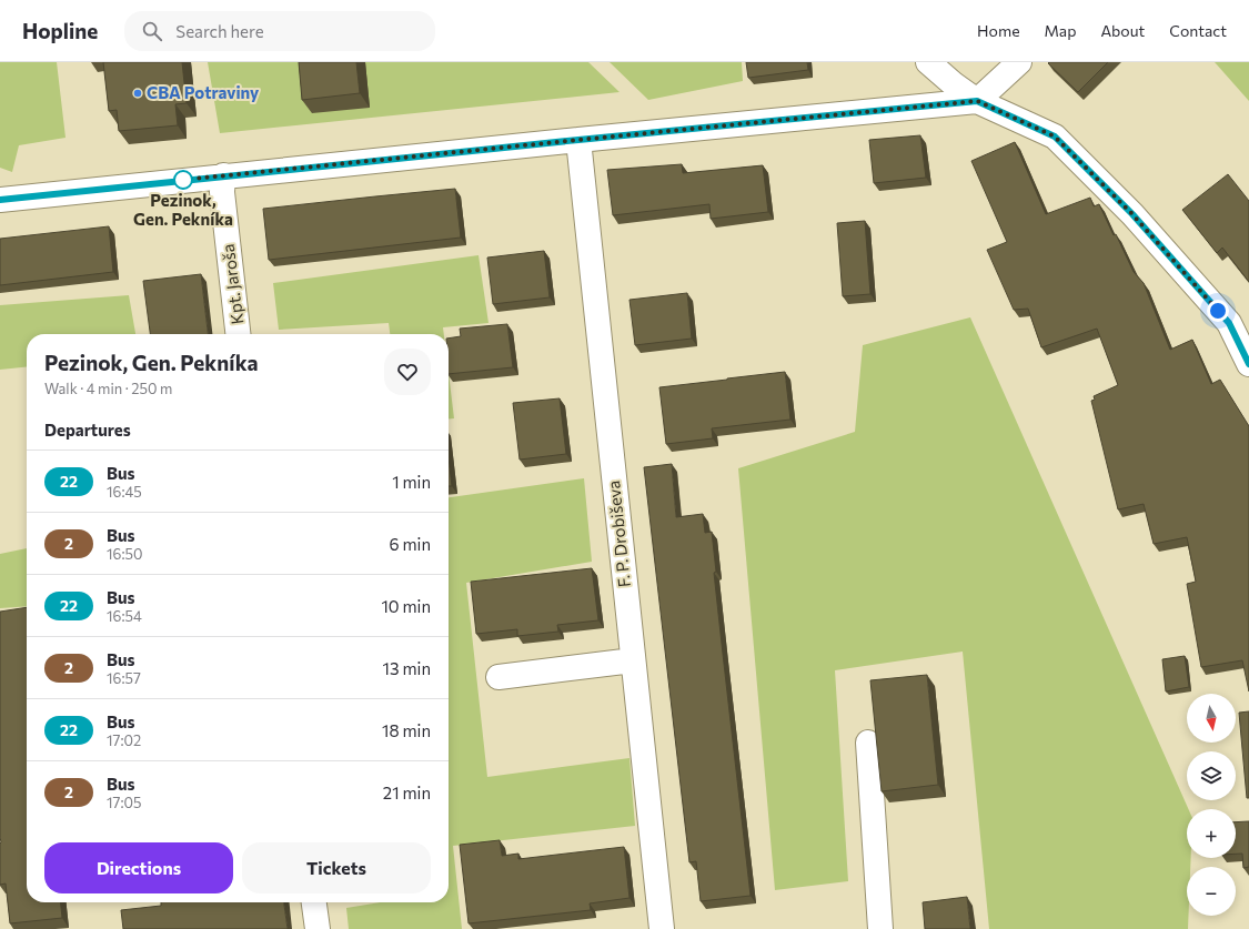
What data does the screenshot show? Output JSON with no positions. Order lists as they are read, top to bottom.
{
  "streets": {
    "street": ["Kpt. Jaroša", "F. P. Drobiševa"]
  },
  "places": ["CBA Potraviny", "Pezinok, Gen. Pekníka"],
  "lines": ["bus line 22"],
  "north": "bottom",
  "page": {
    "header": "Hopline",
    "search": "Search here",
    "nav": [
      "Home",
      "Map",
      "About",
      "Contact"
    ],
    "heading": [
      ["Pezinok, Gen. Pekníka", "Walk · 4 min · 250 m"],
      "Departures"
    ],
    "list": [
      {
        "mark": "22",
        "name": "Bus",
        "note": "16:45",
        "value": "1 min"
      },
      {
        "mark": "2",
        "name": "Bus",
        "note": "16:50",
        "value": "6 min"
      },
      {
        "mark": "22",
        "name": "Bus",
        "note": "16:54",
        "value": "10 min"
      },
      {
        "mark": "2",
        "name": "Bus",
        "note": "16:57",
        "value": "13 min"
      },
      {
        "mark": "22",
        "name": "Bus",
        "note": "17:02",
        "value": "18 min"
      },
      {
        "mark": "2",
        "name": "Bus",
        "note": "17:05",
        "value": "21 min"
      }
    ],
    "map_buttons": ["+", "−"],
    "buttons": ["Directions", "Tickets"]
  }
}
